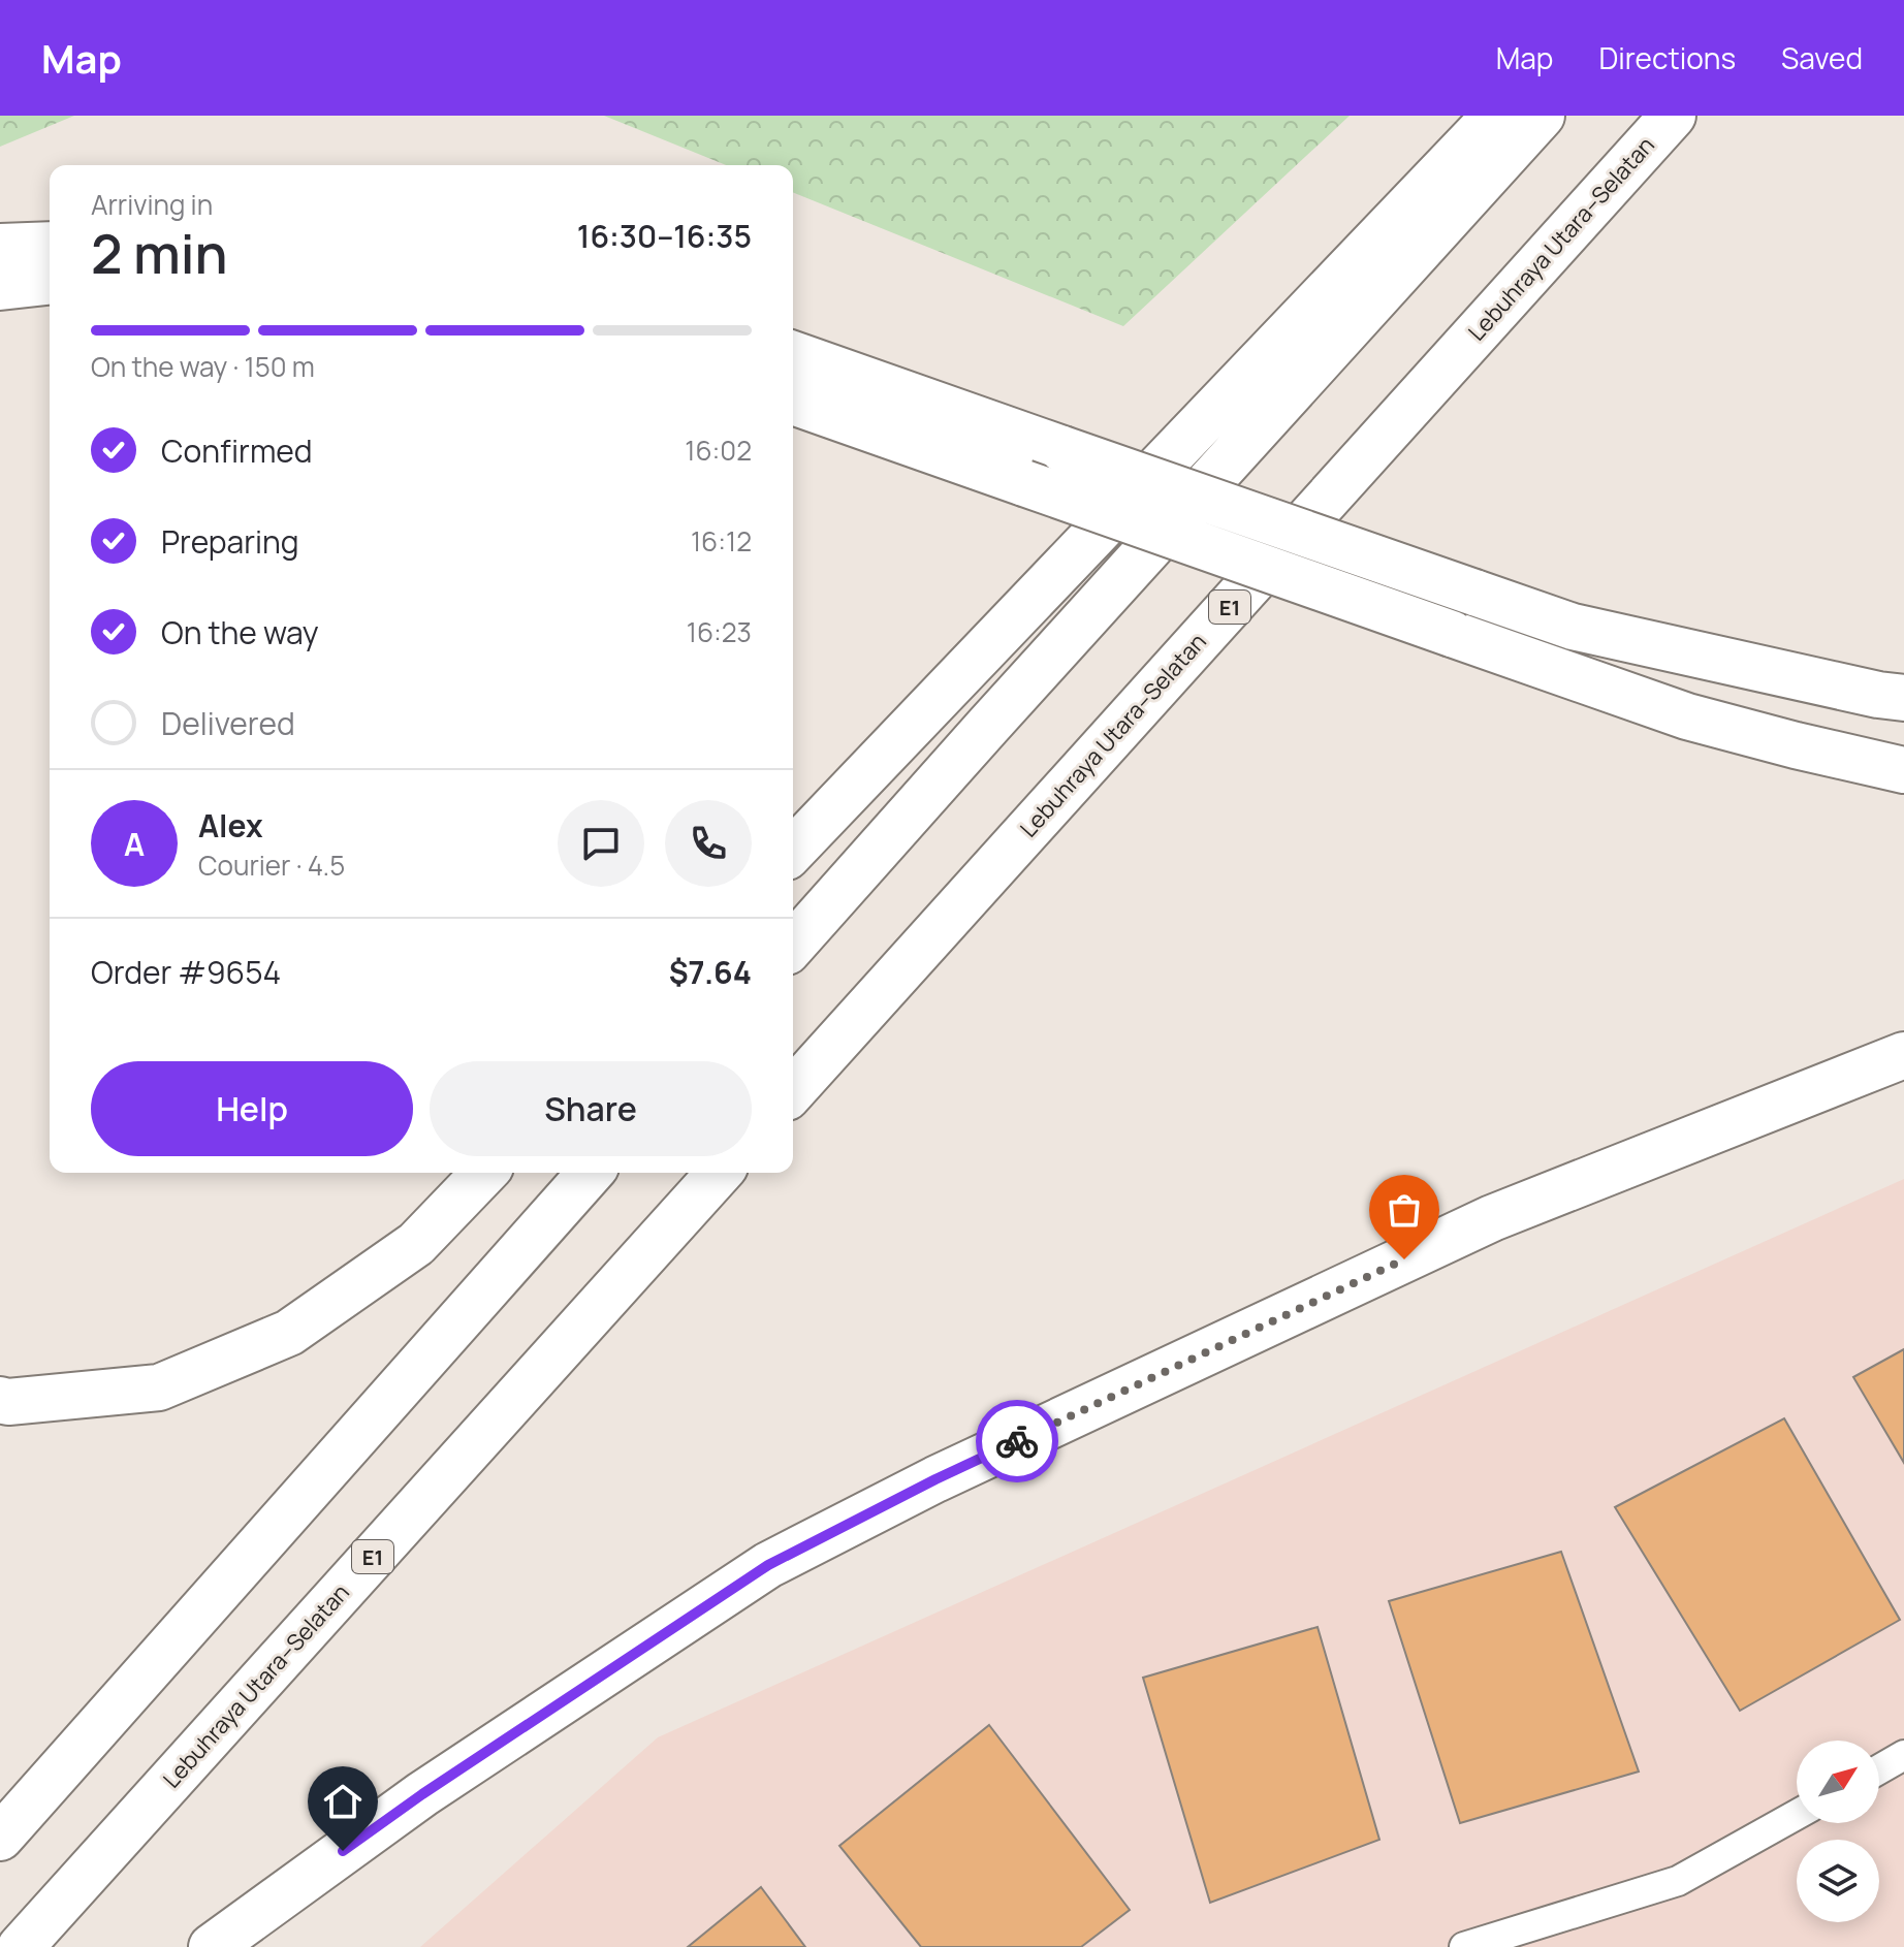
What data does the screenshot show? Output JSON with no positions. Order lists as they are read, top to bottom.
{
  "streets": {
    "highway": ["Lebuhraya Utara–Selatan", "E1"]
  },
  "north": "top right",
  "page": {
    "header": "Map",
    "nav": ["Map", "Directions", "Saved"],
    "heading": ["2 min", "Arriving in", "16:30–16:35"],
    "panel": [
      "Alex",
      "Courier · 4.5",
      "Order #9654",
      "$7.64"
    ],
    "bar": "On the way · 150 m",
    "list": [
      ["Confirmed", "16:02"],
      ["Preparing", "16:12"],
      ["On the way", "16:23"],
      "Delivered"
    ],
    "round": "A",
    "buttons": ["Help", "Share"]
  }
}
